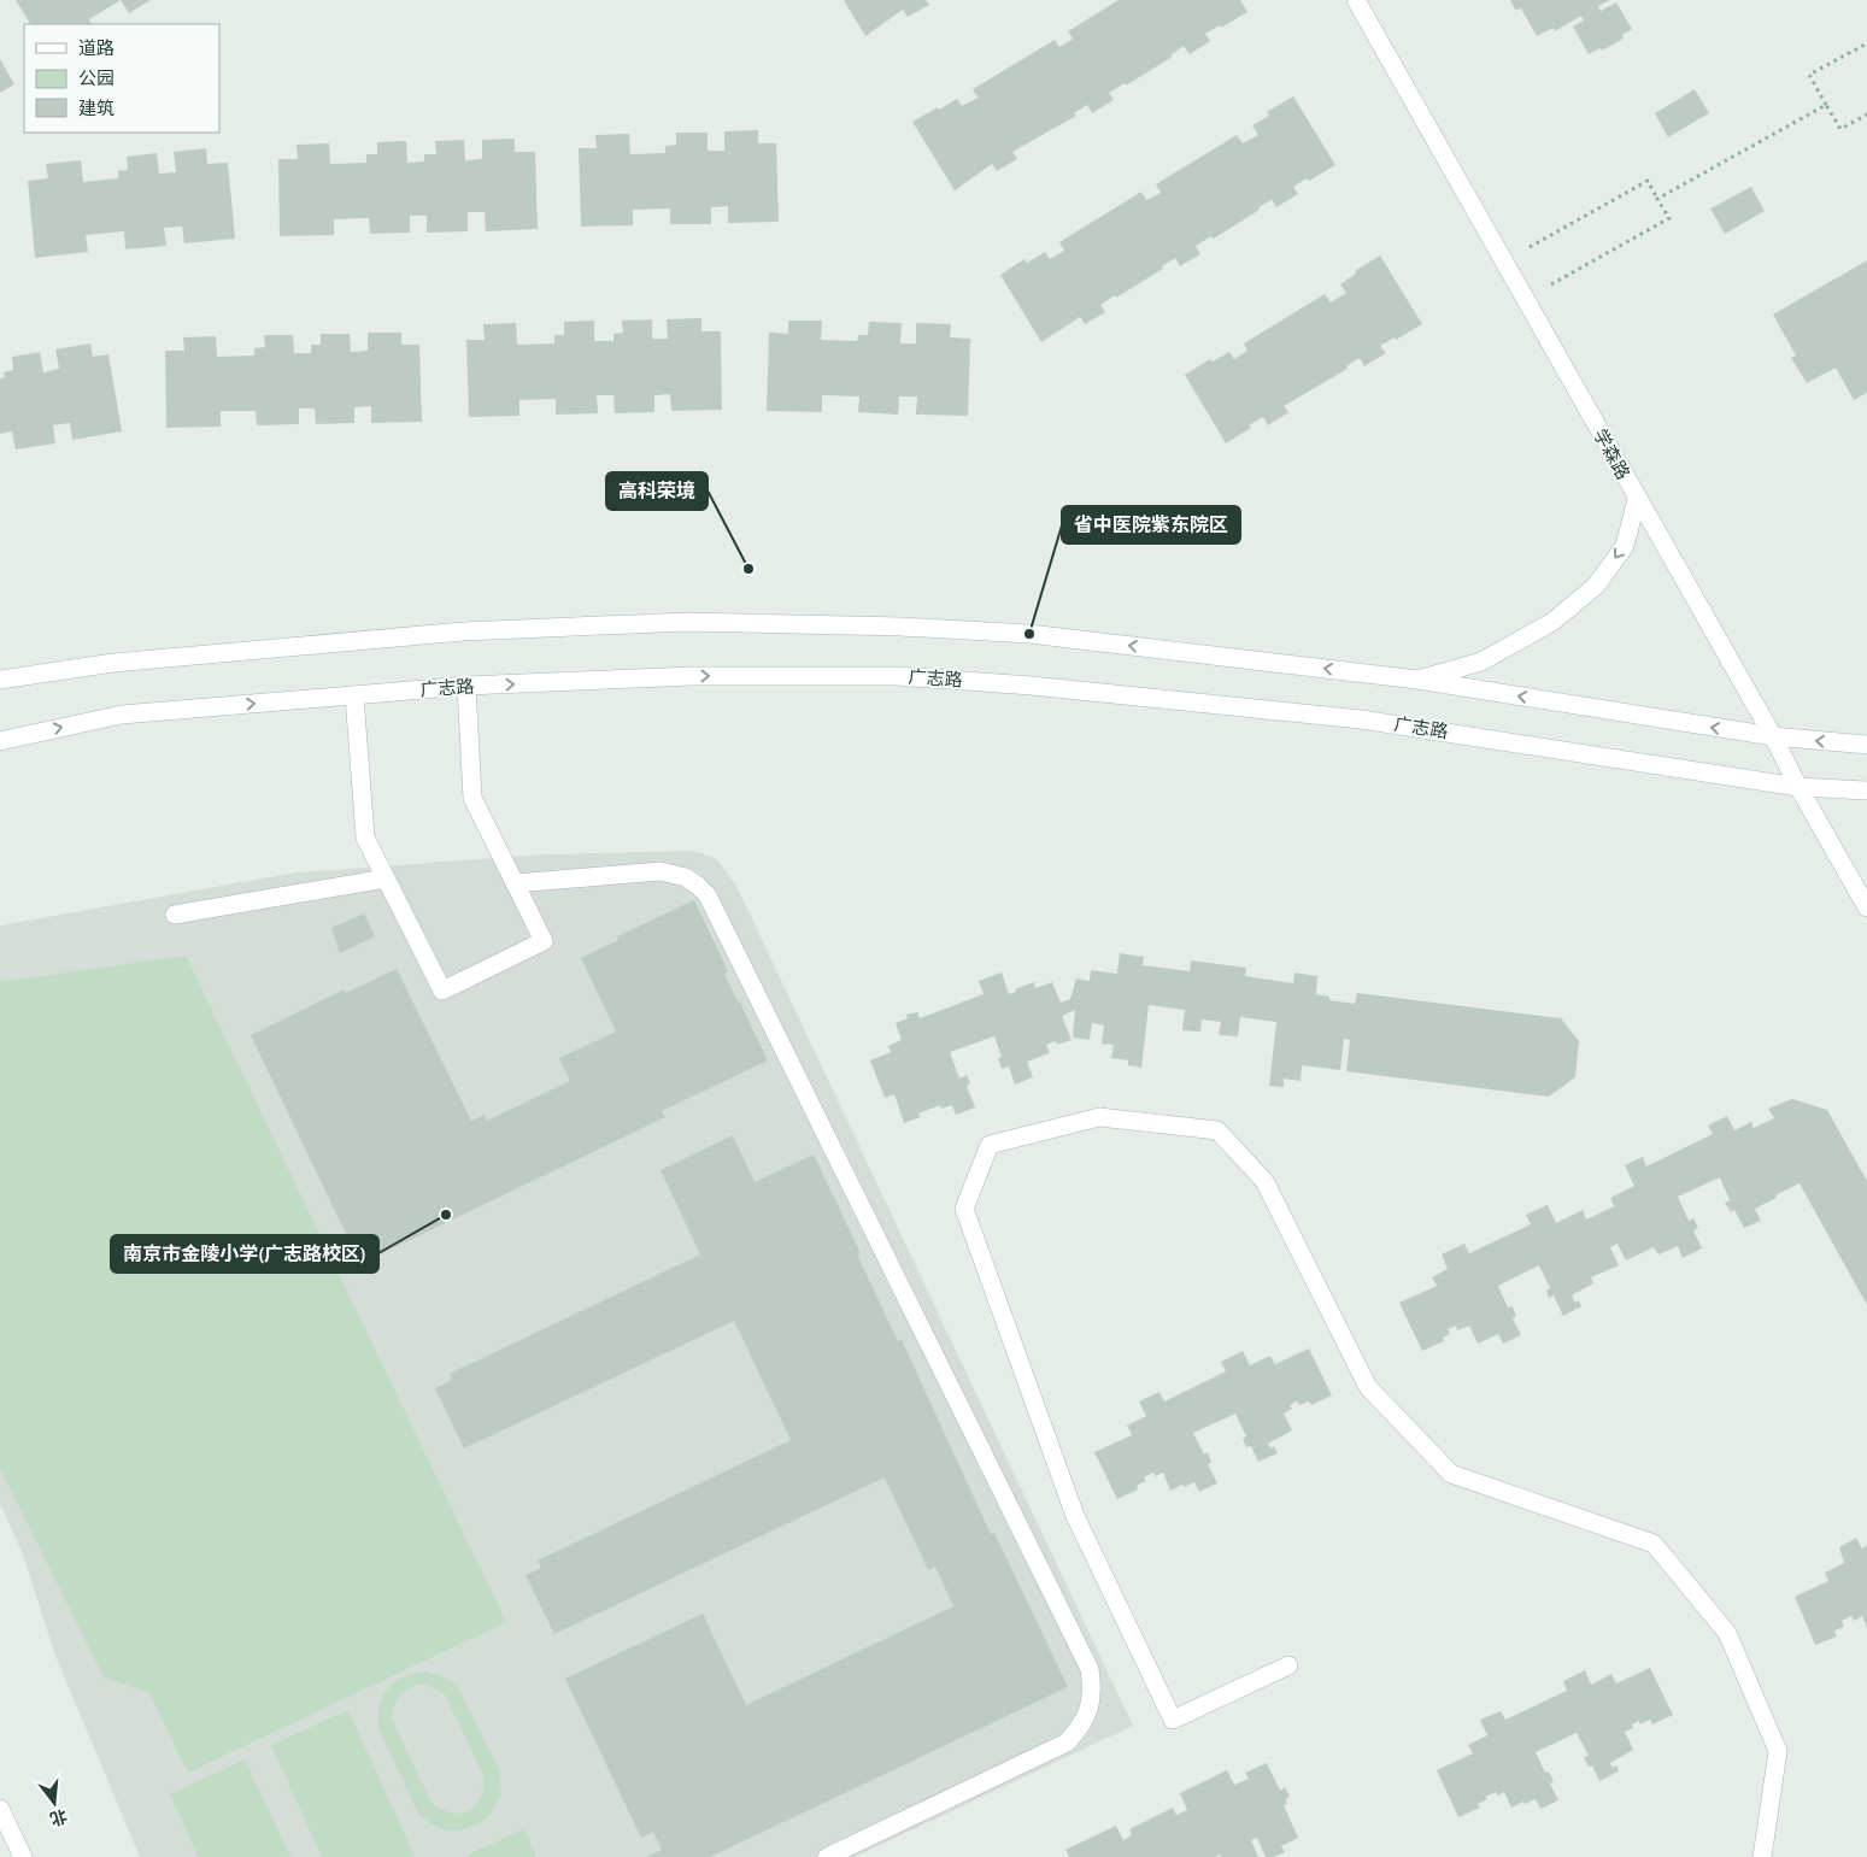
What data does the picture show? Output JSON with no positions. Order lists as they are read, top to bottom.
{
  "streets": {
    "street": ["学森路", "广志路"]
  },
  "crossings": [
    ["学森路", "广志路"]
  ],
  "places": ["高科荣境", "省中医院紫东院区", "南京市金陵小学(广志路校区)"],
  "legend": ["道路", "公园", "建筑"],
  "north": "bottom"
}
